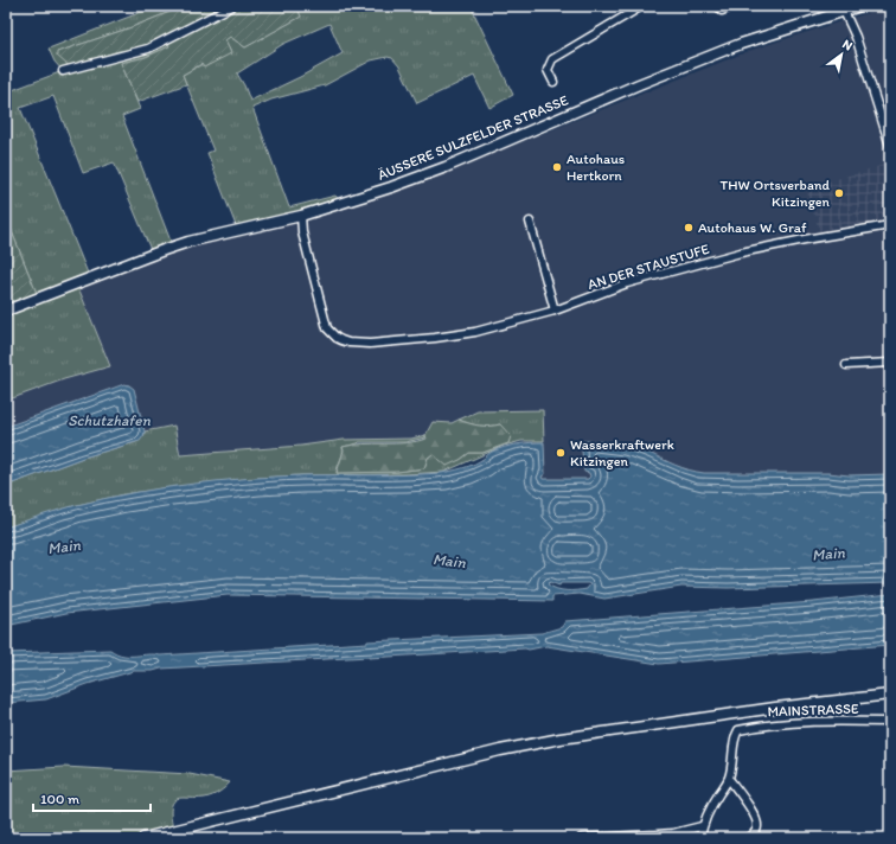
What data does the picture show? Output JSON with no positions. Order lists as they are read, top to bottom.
{
  "streets": {
    "main road": ["ÄUSSERE SULZFELDER STRASSE"],
    "street": ["AN DER STAUSTUFE", "MAINSTRASSE"]
  },
  "crossings": [
    ["ÄUSSERE SULZFELDER STRASSE", "AN DER STAUSTUFE"]
  ],
  "water": ["Schutzhafen", "Main"],
  "places": [
    "Autohaus Hertkorn",
    "THW Ortsverband Kitzingen",
    "Autohaus W. Graf",
    "Wasserkraftwerk Kitzingen"
  ],
  "scale_bar": "100 m",
  "north": "top right"
}
